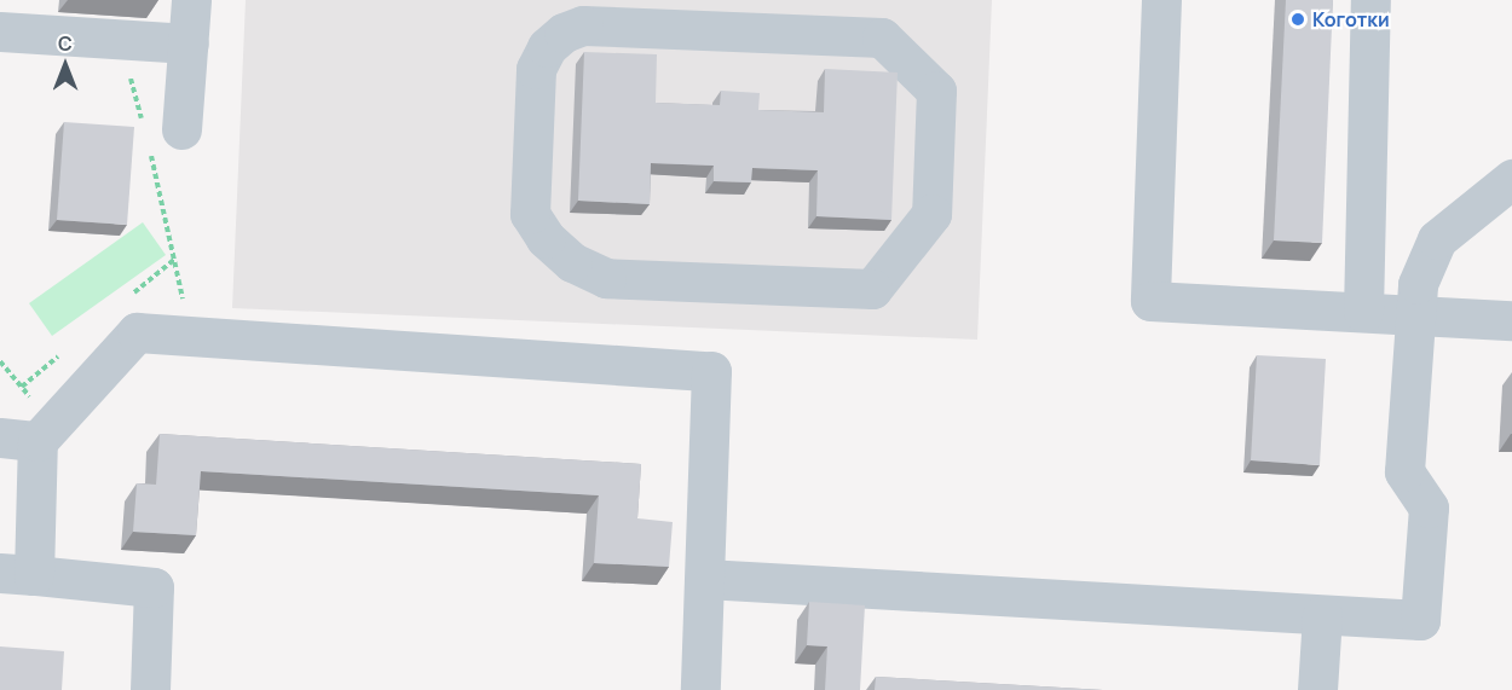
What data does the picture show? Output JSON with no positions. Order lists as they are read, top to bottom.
{
  "places": ["Коготки"],
  "north": "top"
}
